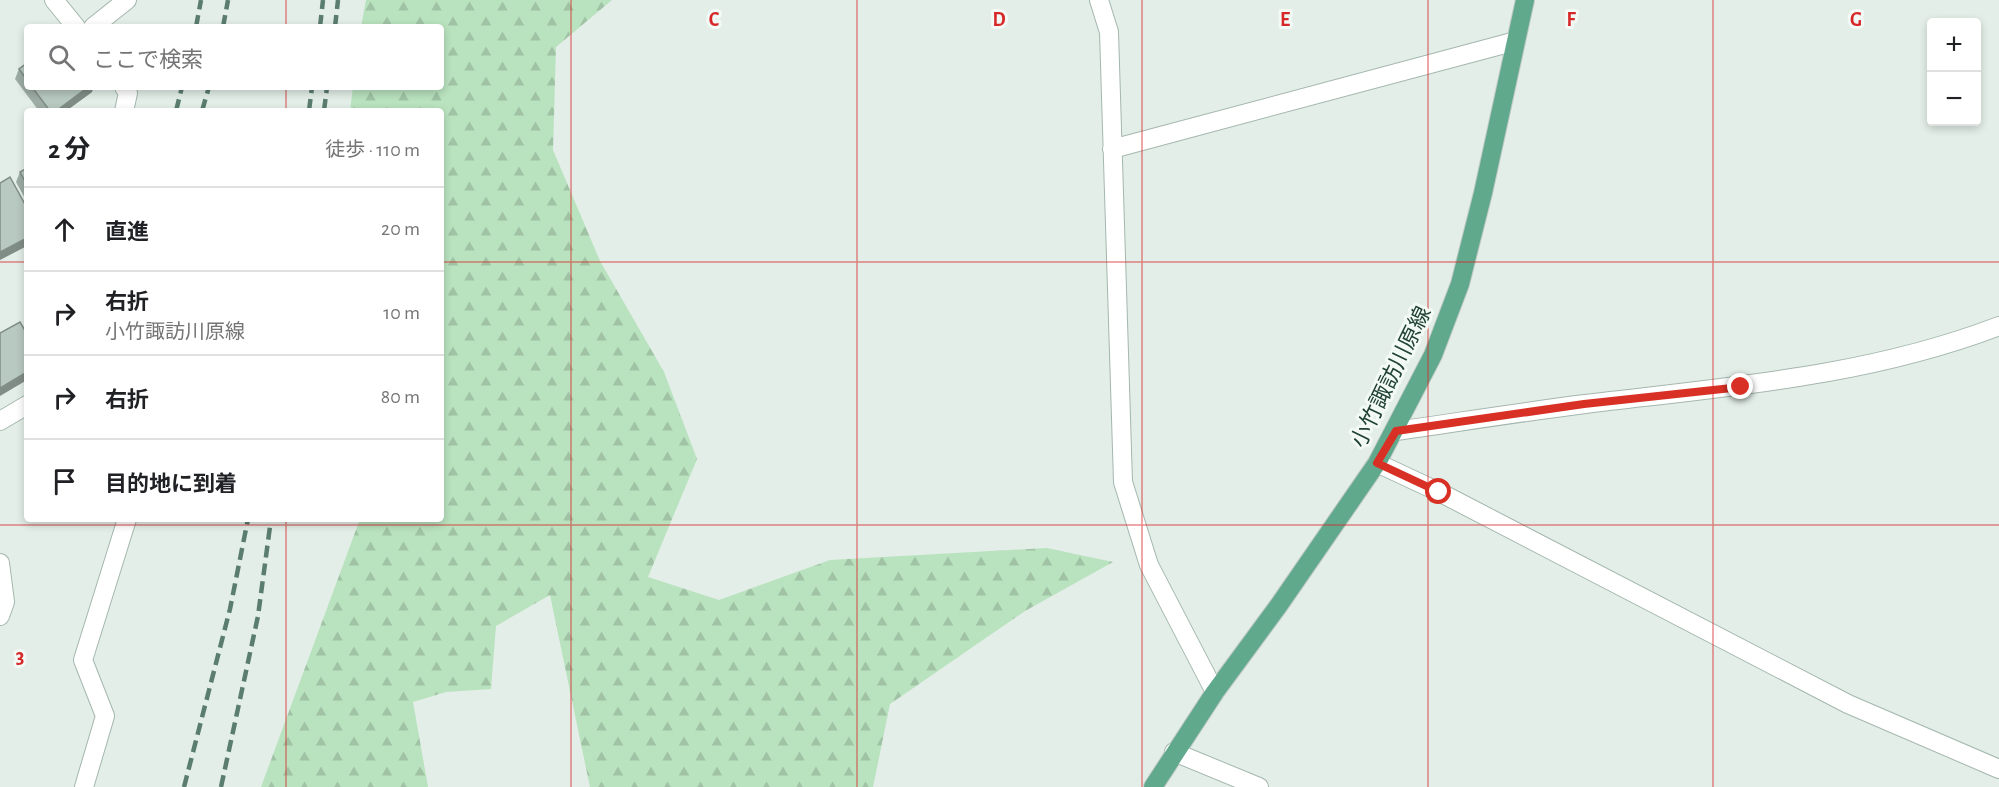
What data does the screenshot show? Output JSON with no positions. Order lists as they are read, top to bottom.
{
  "streets": {
    "main road": ["小竹諏訪川原線"]
  },
  "page": {
    "map_buttons": ["+", "−"],
    "search": "ここで検索",
    "heading": ["2 分", "徒歩 · 110 m"],
    "list": [
      ["直進", "20 m"],
      ["右折", "小竹諏訪川原線", "10 m"],
      ["右折", "80 m"],
      "目的地に到着"
    ]
  },
  "grid": {
    "columns": [
      "C",
      "D",
      "E",
      "F",
      "G"
    ],
    "rows": ["3"]
  }
}
